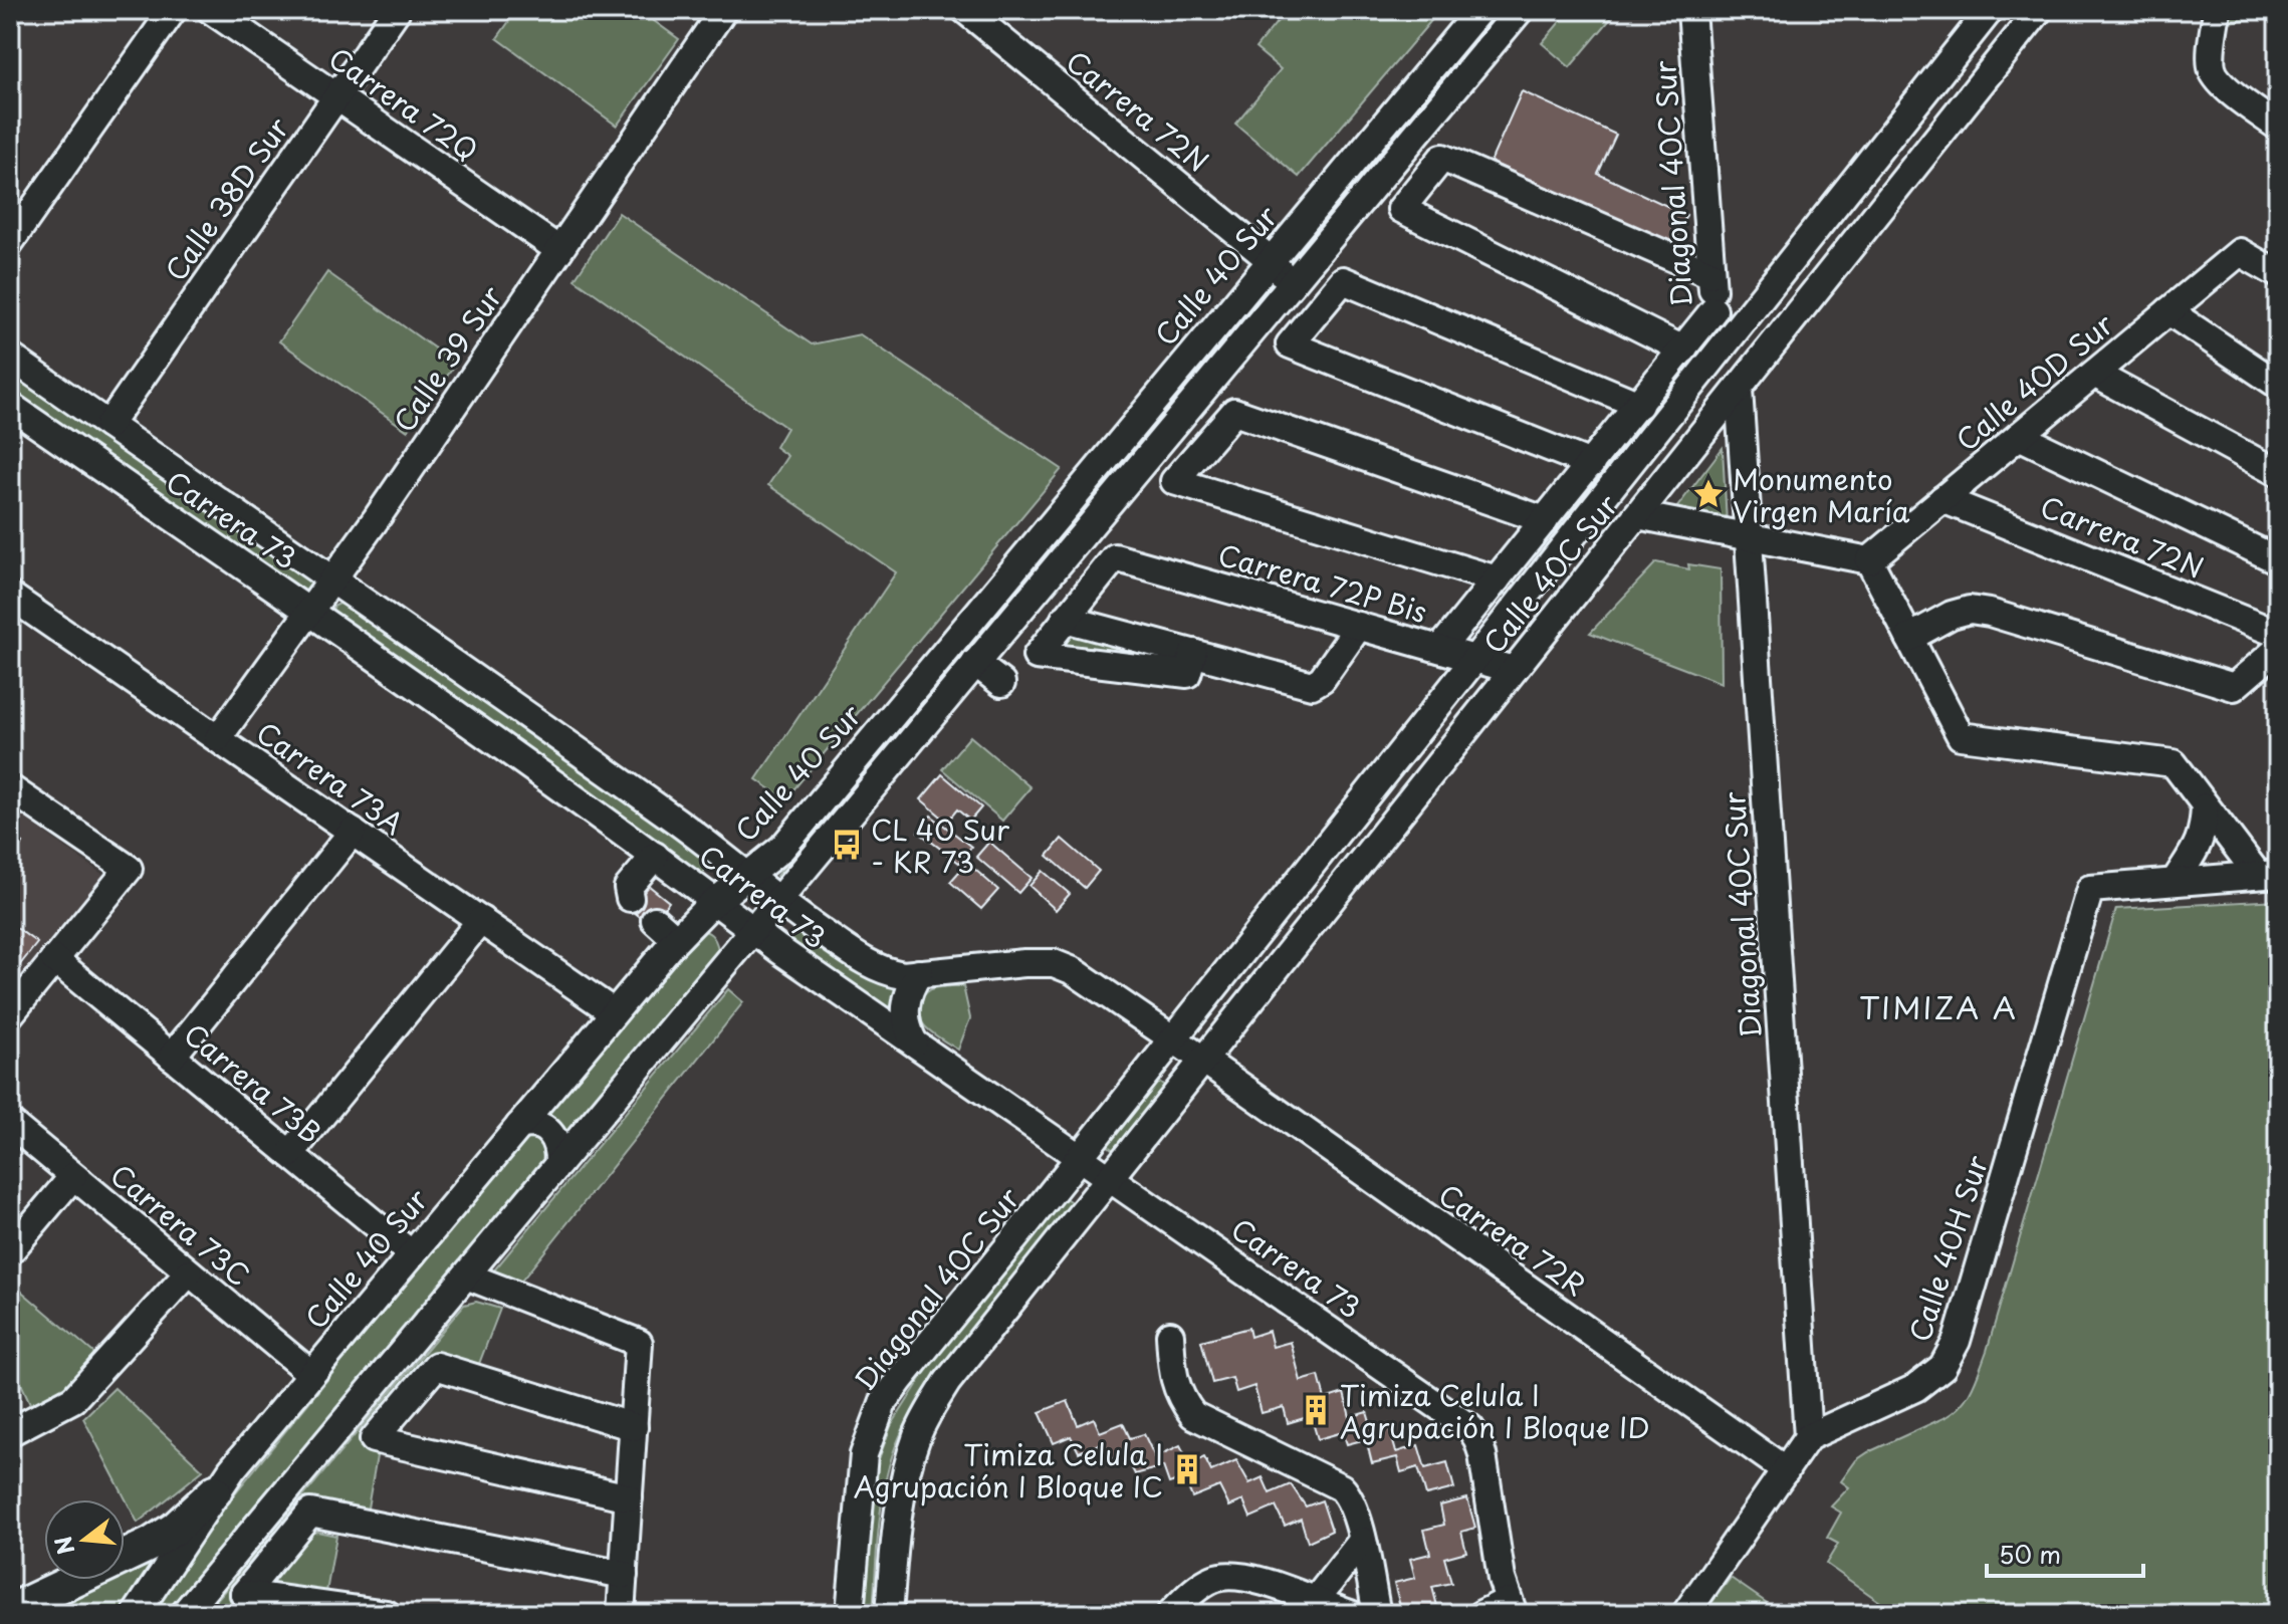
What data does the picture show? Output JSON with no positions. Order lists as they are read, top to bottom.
{
  "streets": {
    "street": [
      "Carrera 72Q",
      "Carrera 72N",
      "Diagonal 40C Sur",
      "Calle 38D Sur",
      "Calle 40 Sur",
      "Calle 39 Sur",
      "Calle 40D Sur",
      "Carrera 73",
      "Calle 40C Sur",
      "Carrera 72P Bis",
      "Carrera 73A",
      "Carrera 73B",
      "Carrera 73C",
      "Carrera 72R",
      "Calle 40H Sur"
    ]
  },
  "crossings": [
    ["Carrera 72Q", "Calle 38D Sur"],
    ["Carrera 72Q", "Calle 39 Sur"],
    ["Carrera 72N", "Calle 40 Sur"],
    ["Carrera 72N", "Calle 40D Sur"],
    ["Diagonal 40C Sur", "Carrera 73"],
    ["Diagonal 40C Sur", "Calle 40C Sur"],
    ["Diagonal 40C Sur", "Calle 40H Sur"],
    ["Calle 38D Sur", "Carrera 73"],
    ["Calle 40 Sur", "Carrera 73"],
    ["Calle 40 Sur", "Carrera 73A"],
    ["Calle 40 Sur", "Carrera 73B"],
    ["Calle 40 Sur", "Carrera 73C"],
    ["Calle 39 Sur", "Carrera 73"],
    ["Calle 39 Sur", "Carrera 73A"],
    ["Carrera 73", "Calle 40C Sur"],
    ["Carrera 73", "Carrera 72R"],
    ["Calle 40C Sur", "Carrera 72P Bis"],
    ["Calle 40C Sur", "Carrera 72R"]
  ],
  "districts": ["TIMIZA A"],
  "places": {
    "place": ["Monumento Virgen María"],
    "bus stop": ["CL 40 Sur - KR 73"],
    "building": ["Timiza Celula I Agrupación I Bloque ID", "Timiza Celula I Agrupación I Bloque IC"]
  },
  "scale_bar": "50 m",
  "north": "left"
}
